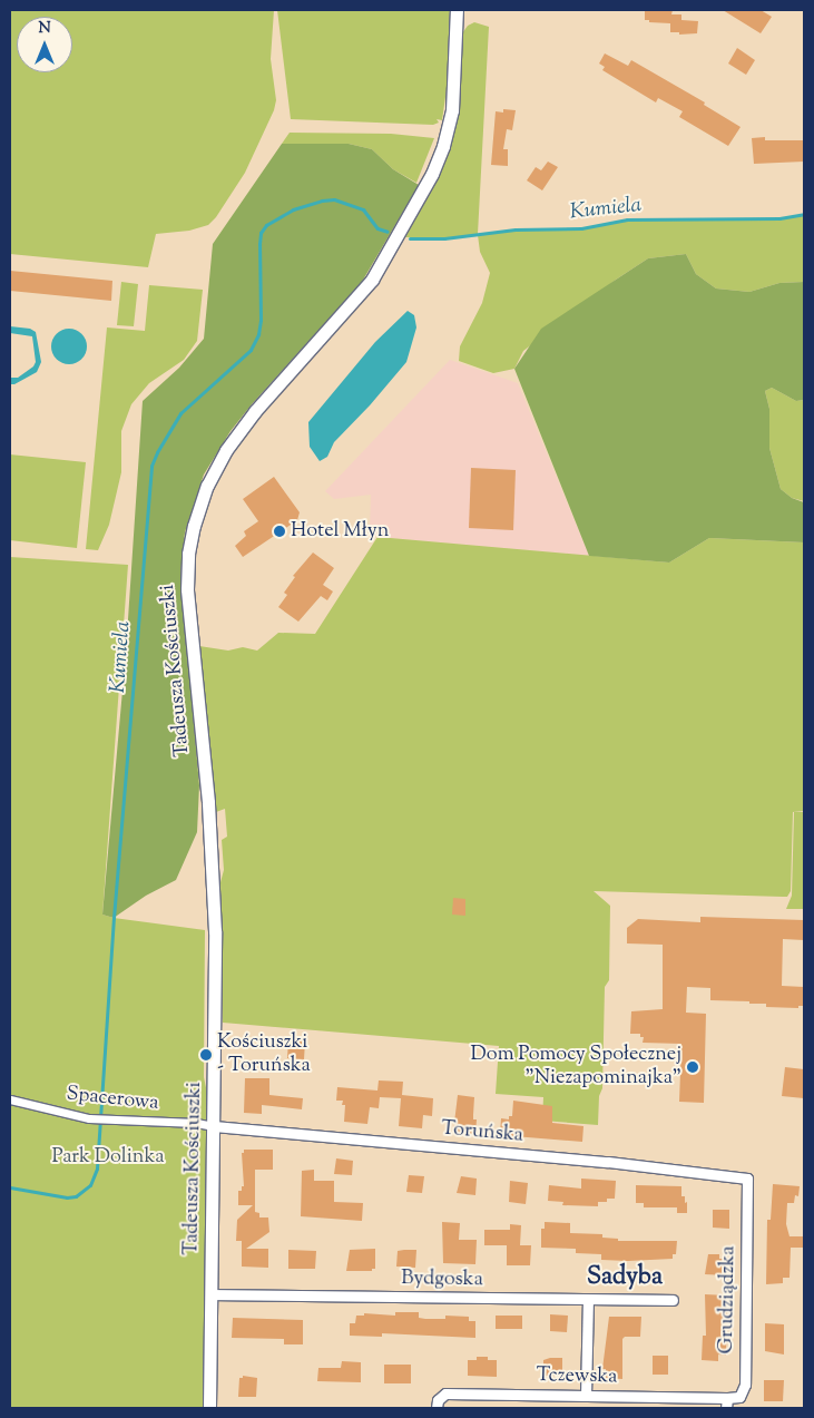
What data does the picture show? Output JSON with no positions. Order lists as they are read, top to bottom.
{
  "streets": {
    "street": [
      "Tadeusza Kościuszki",
      "Spacerowa",
      "Toruńska",
      "Bydgoska",
      "Grudziądzka",
      "Tczewska"
    ]
  },
  "crossings": [
    ["Tadeusza Kościuszki", "Spacerowa"],
    ["Tadeusza Kościuszki", "Toruńska"],
    ["Tadeusza Kościuszki", "Bydgoska"],
    ["Spacerowa", "Toruńska"],
    ["Toruńska", "Grudziądzka"],
    ["Grudziądzka", "Tczewska"]
  ],
  "districts": ["Sadyba"],
  "water": ["Kumiela"],
  "parks": ["Park Dolinka"],
  "places": ["Hotel Młyn", "Kościuszki - Toruńska", "Dom Pomocy Społecznej \"Niezapominajka\""],
  "north": "top"
}
